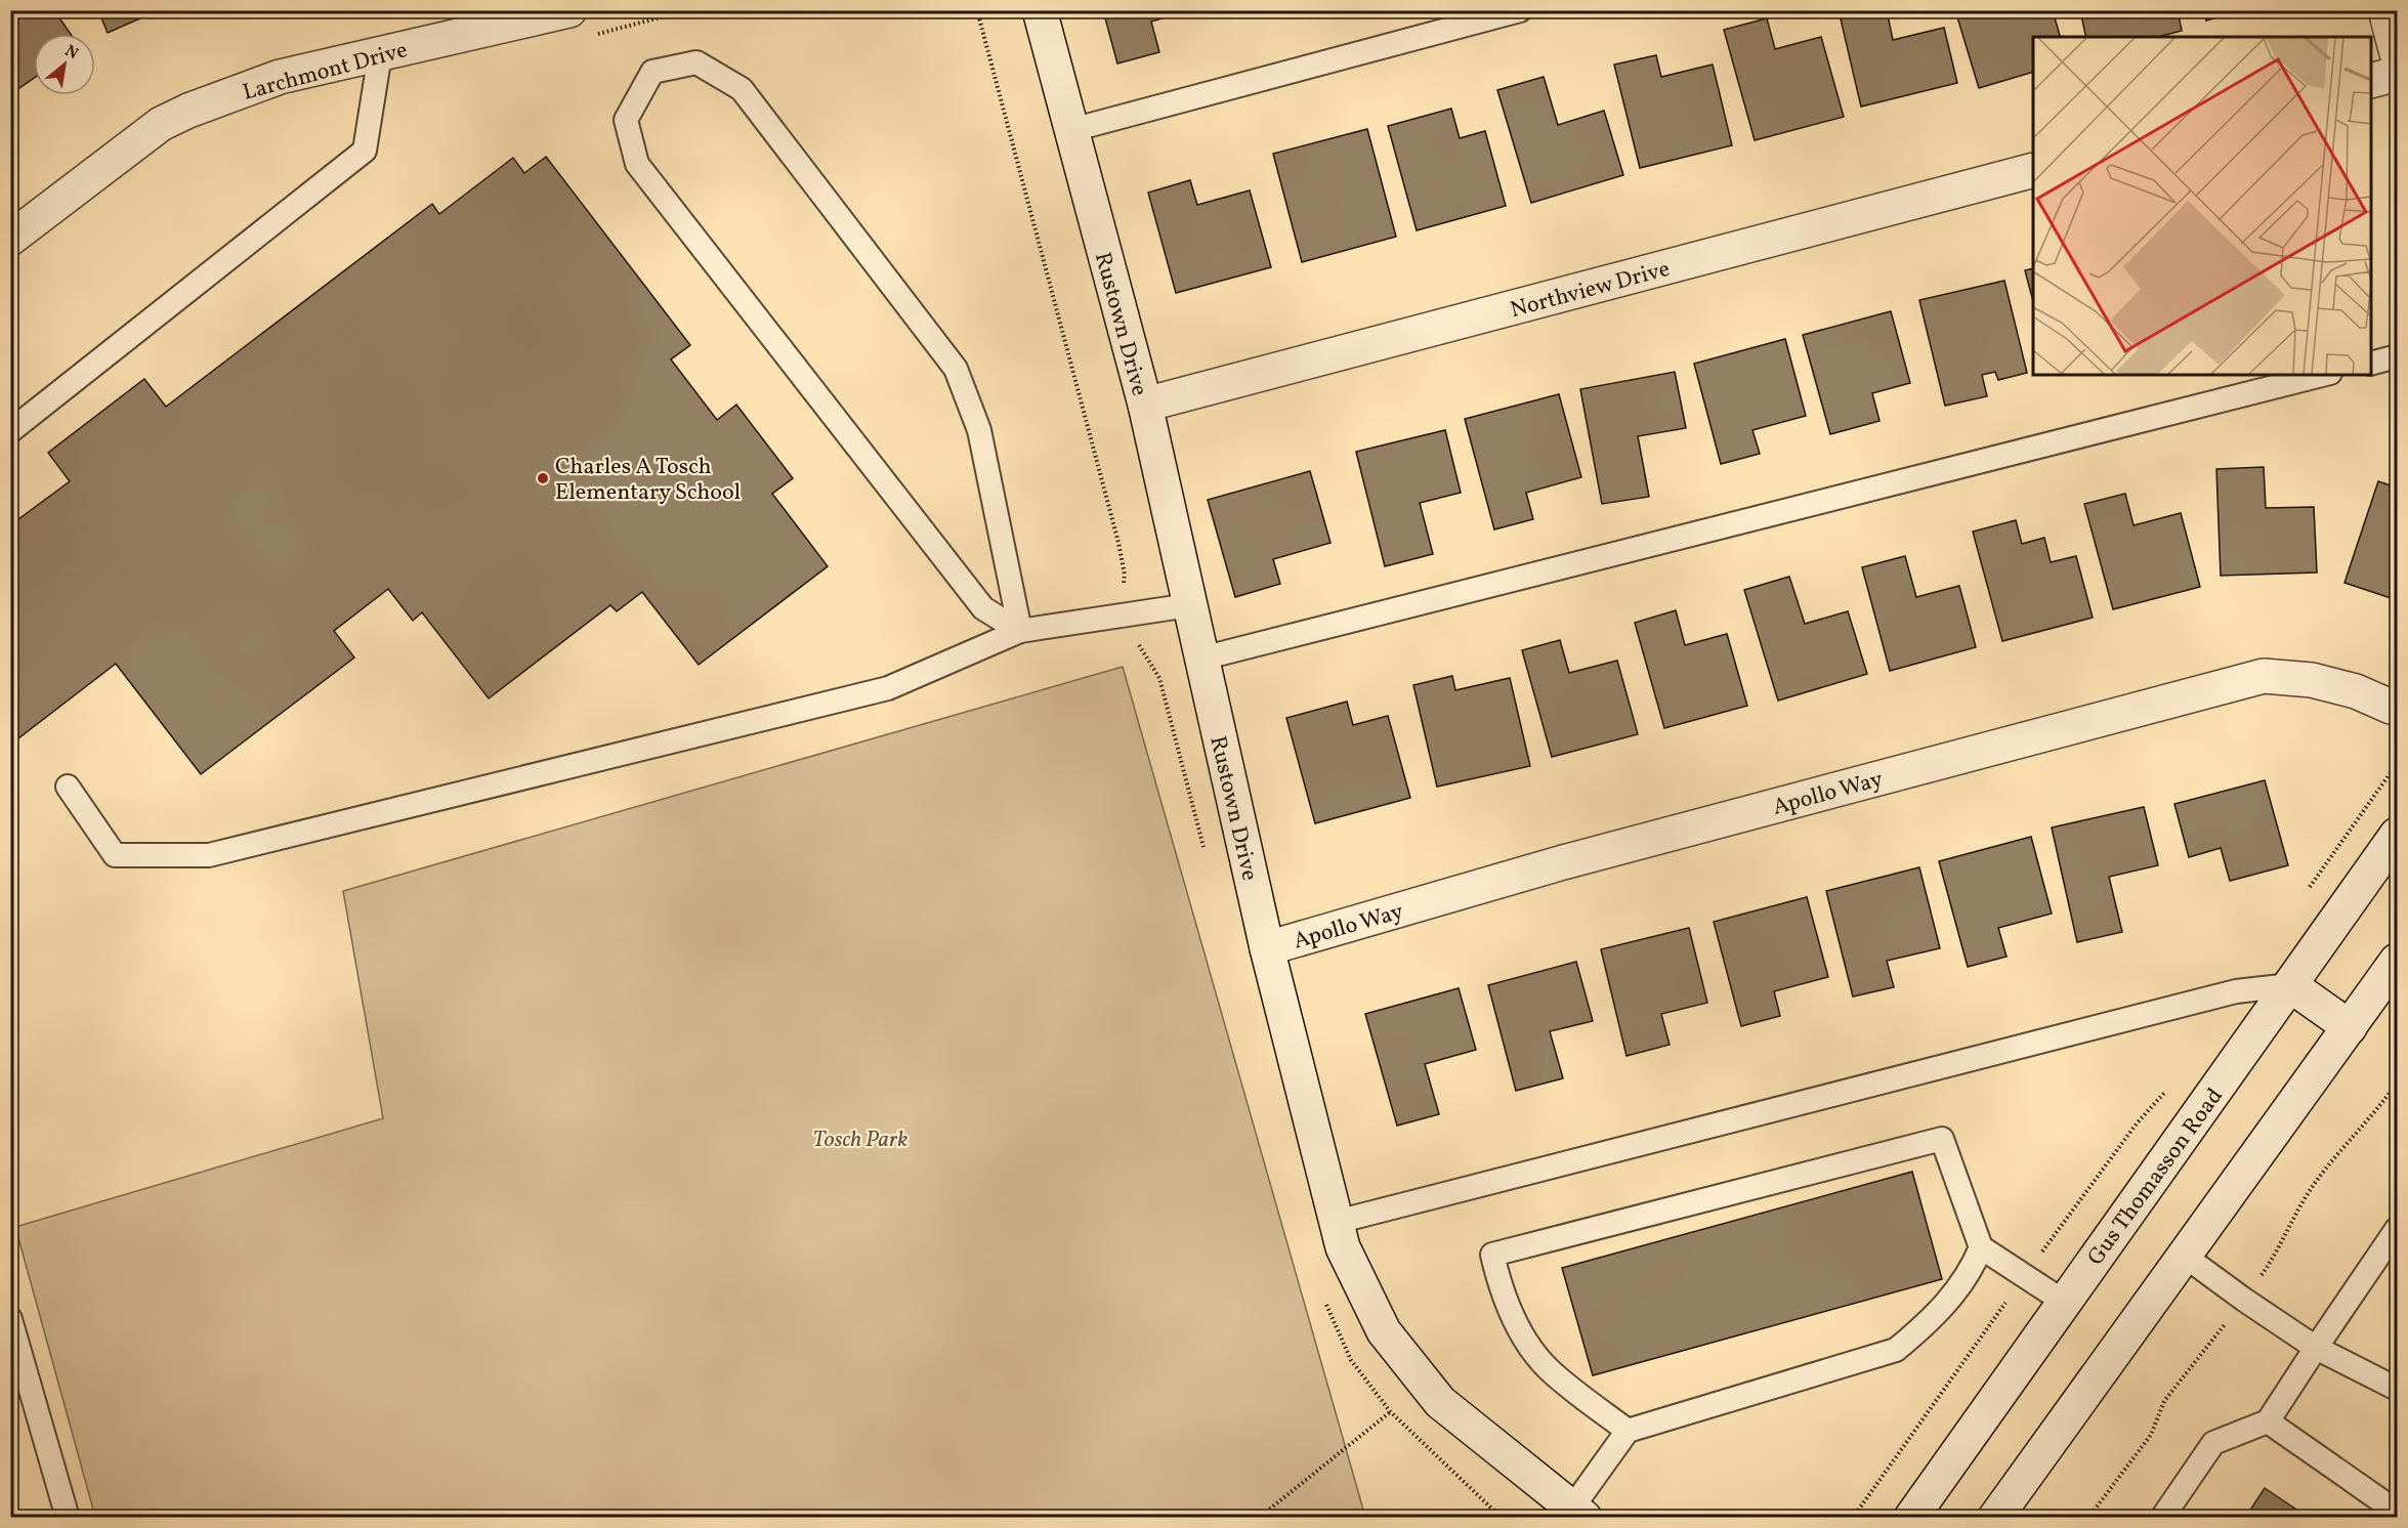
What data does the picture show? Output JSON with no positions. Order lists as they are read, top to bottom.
{
  "streets": {
    "street": [
      "Larchmont Drive",
      "Northview Drive",
      "Rustown Drive",
      "Apollo Way",
      "Gus Thomasson Road"
    ]
  },
  "crossings": [
    ["Northview Drive", "Rustown Drive"],
    ["Rustown Drive", "Apollo Way"]
  ],
  "parks": ["Tosch Park"],
  "places": ["Charles A Tosch Elementary School"],
  "north": "top right"
}
